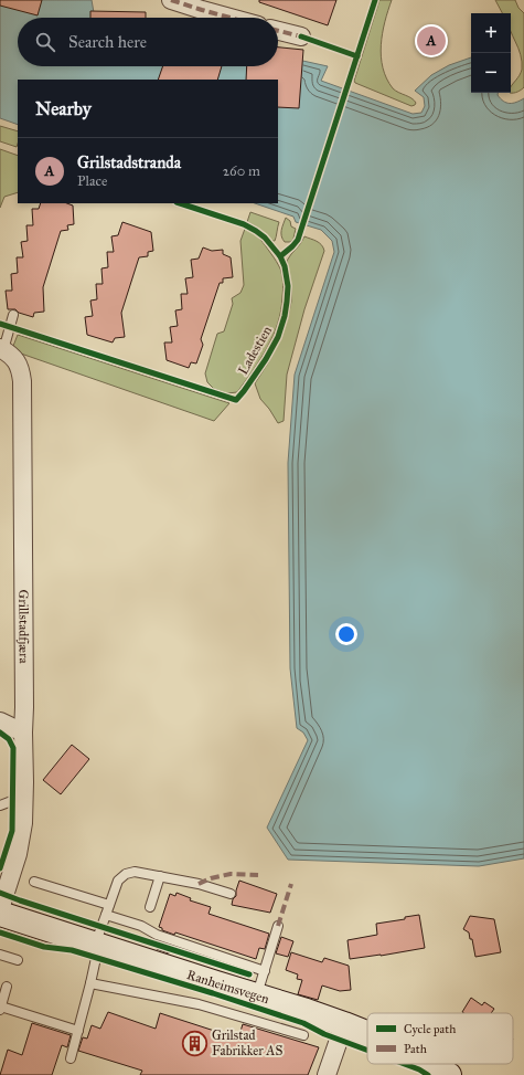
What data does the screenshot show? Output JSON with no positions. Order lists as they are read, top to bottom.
{
  "streets": {
    "street": ["Grillstadfjæra", "Ranheimsvegen"],
    "cycle path": ["Ladestien"]
  },
  "places": {
    "building": ["Grilstad Fabrikker AS"]
  },
  "legend": ["Cycle path", "Path"],
  "page": {
    "map_buttons": ["+", "−"],
    "search": "Search here",
    "pins": "A",
    "heading": "Nearby",
    "list": [
      {
        "mark": "A",
        "name": "Grilstadstranda",
        "note": "Place",
        "value": "260 m"
      }
    ]
  }
}
